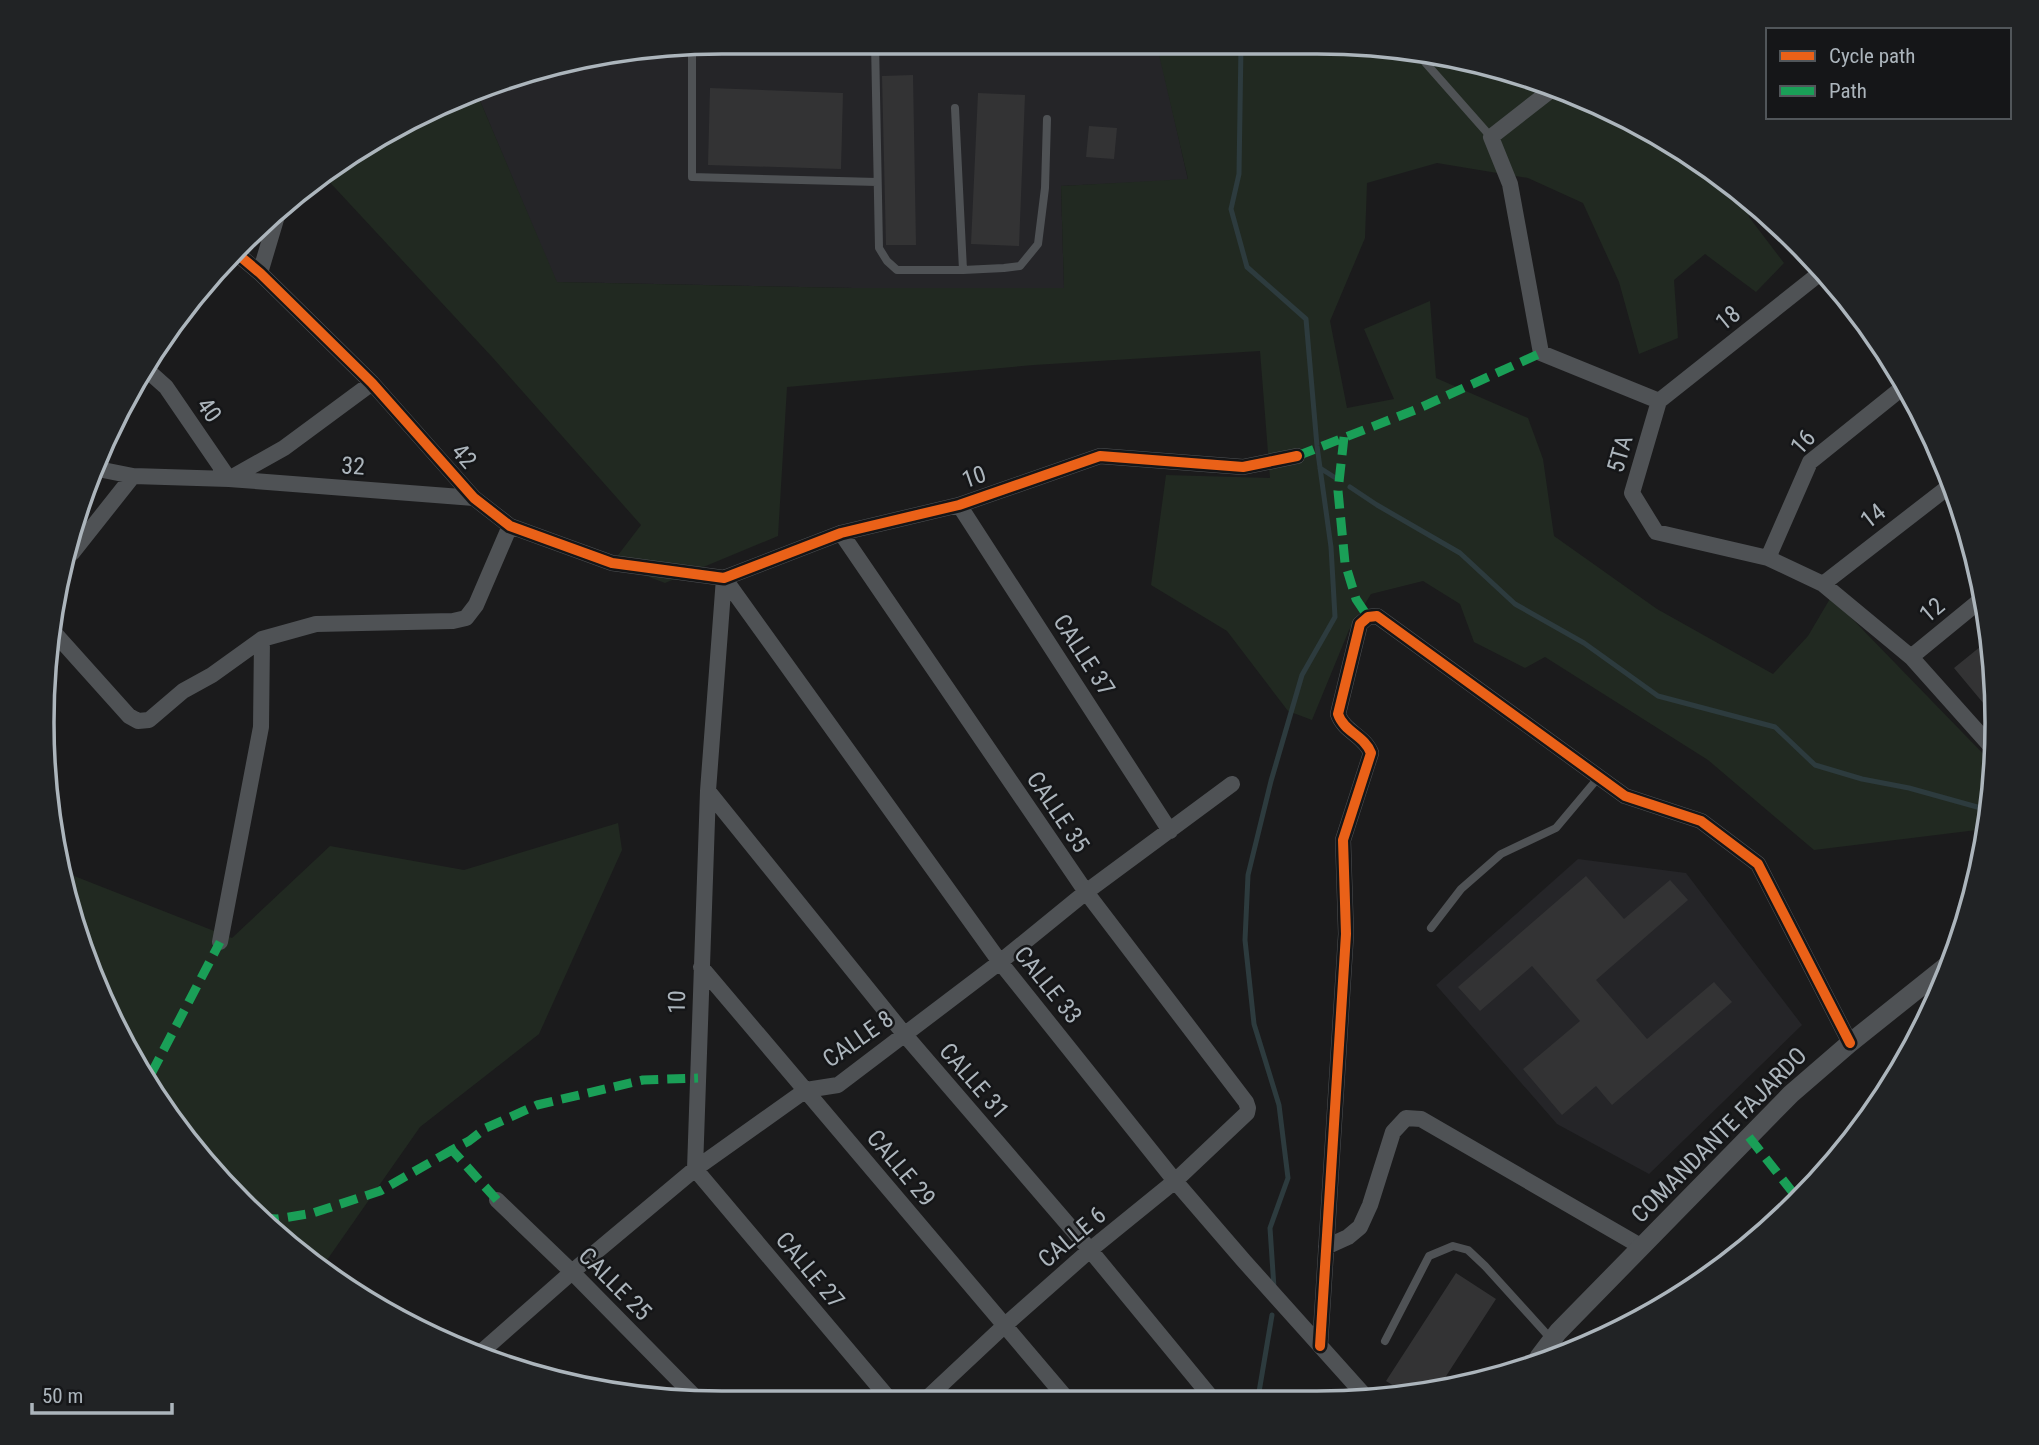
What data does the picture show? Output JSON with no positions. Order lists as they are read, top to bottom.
{
  "streets": {
    "street": [
      "18",
      "40",
      "16",
      "5TA",
      "42",
      "32",
      "10",
      "14",
      "12",
      "CALLE 37",
      "CALLE 35",
      "CALLE 33",
      "CALLE 8",
      "CALLE 31",
      "COMANDANTE FAJARDO",
      "CALLE 29",
      "CALLE 6",
      "CALLE 27",
      "CALLE 25"
    ]
  },
  "crossings": [
    ["18", "5TA"],
    ["40", "32"],
    ["16", "5TA"],
    ["5TA", "14"],
    ["5TA", "12"],
    ["42", "32"],
    ["42", "10"],
    ["42", "CALLE 33"],
    ["10", "CALLE 37"],
    ["10", "CALLE 35"],
    ["10", "CALLE 33"],
    ["10", "CALLE 8"],
    ["10", "CALLE 31"],
    ["10", "CALLE 29"],
    ["10", "CALLE 27"],
    ["CALLE 37", "CALLE 8"],
    ["CALLE 35", "CALLE 8"],
    ["CALLE 35", "CALLE 6"],
    ["CALLE 33", "CALLE 8"],
    ["CALLE 33", "CALLE 6"],
    ["CALLE 8", "CALLE 31"],
    ["CALLE 8", "CALLE 29"],
    ["CALLE 8", "CALLE 27"],
    ["CALLE 8", "CALLE 25"],
    ["CALLE 31", "CALLE 6"],
    ["CALLE 29", "CALLE 6"]
  ],
  "legend": ["Cycle path", "Path"],
  "scale_bar": "50 m"
}
